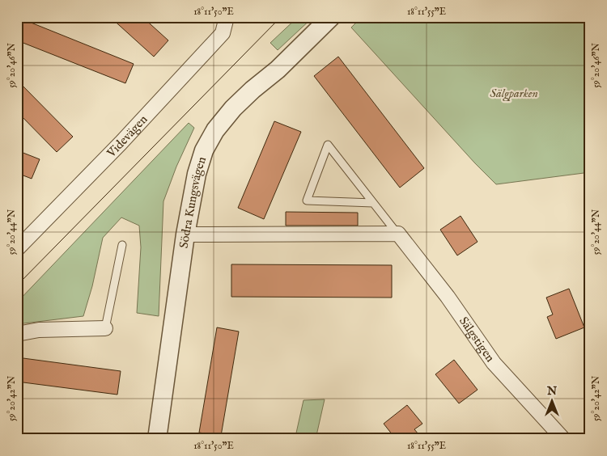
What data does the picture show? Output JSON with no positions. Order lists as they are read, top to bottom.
{
  "streets": {
    "street": ["Videvägen", "Södra Kungsvägen", "Sälgstigen"]
  },
  "parks": ["Sälgparken"],
  "north": "top",
  "coordinates": [
    "18°11'50\"E",
    "18°11'55\"E",
    "59°20'46\"N",
    "59°20'44\"N",
    "59°20'42\"N"
  ]
}
